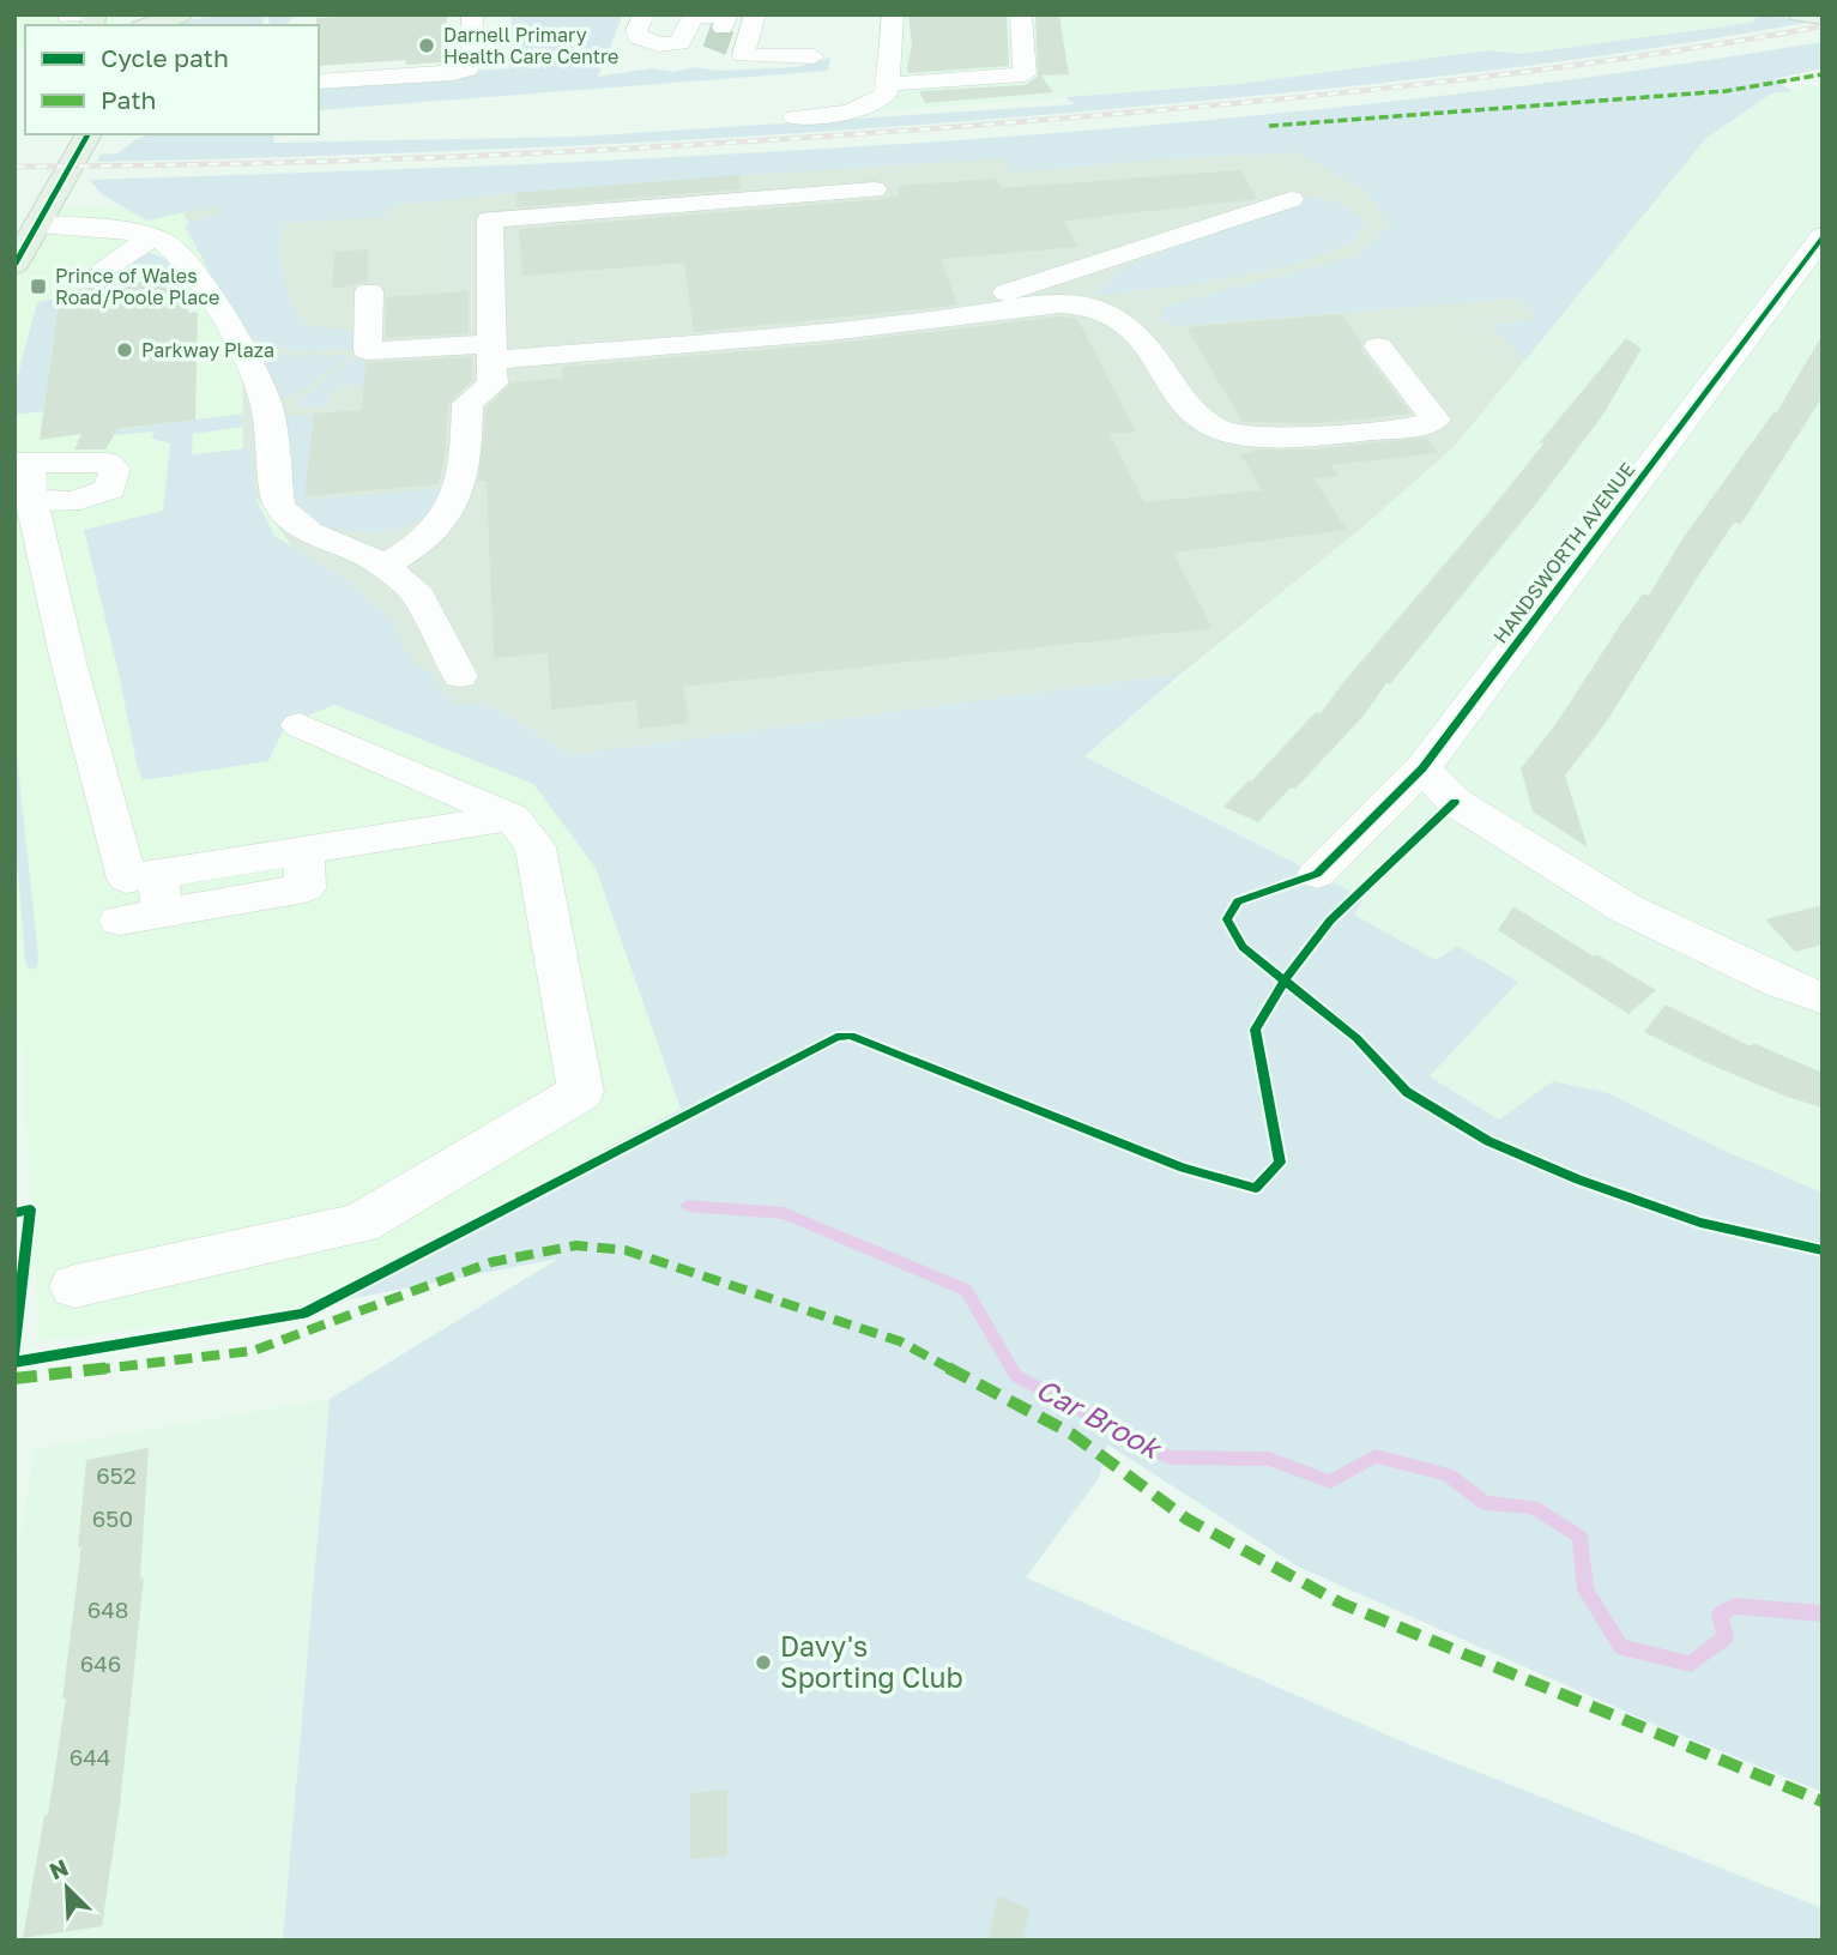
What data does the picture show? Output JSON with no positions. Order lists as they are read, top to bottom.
{
  "streets": {
    "street": ["HANDSWORTH AVENUE"]
  },
  "water": ["Car Brook"],
  "places": {
    "other": ["Darnell Primary Health Care Centre", "Parkway Plaza", "Davy's Sporting Club"],
    "transit": ["Prince of Wales Road/Poole Place"]
  },
  "house_numbers": [
    "652",
    "650",
    "648",
    "646",
    "644"
  ],
  "legend": ["Cycle path", "Path"],
  "north": "top left"
}
